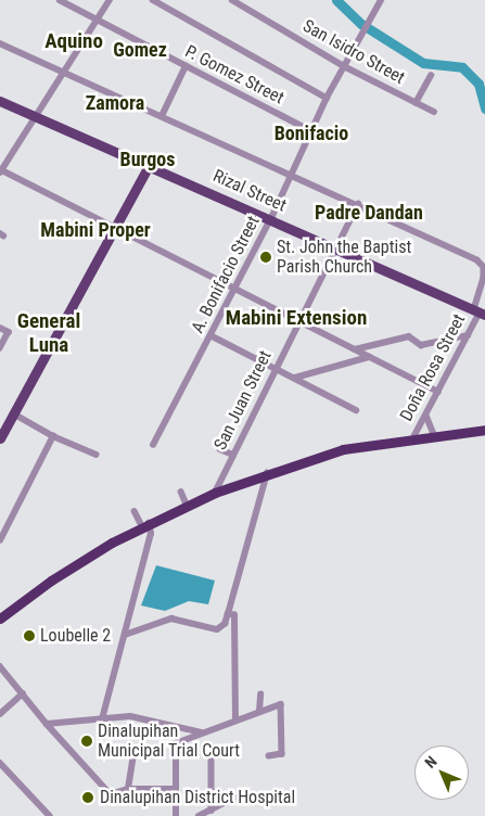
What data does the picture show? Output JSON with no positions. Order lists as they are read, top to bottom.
{
  "streets": {
    "main road": ["Rizal Street"],
    "street": [
      "San Isidro Street",
      "P. Gomez Street",
      "A. Bonifacio Street",
      "Doña Rosa Street",
      "San Juan Street"
    ]
  },
  "crossings": [
    ["San Isidro Street", "A. Bonifacio Street"],
    ["P. Gomez Street", "A. Bonifacio Street"],
    ["Rizal Street", "A. Bonifacio Street"],
    ["Rizal Street", "Doña Rosa Street"],
    ["Rizal Street", "San Juan Street"],
    ["A. Bonifacio Street", "Doña Rosa Street"],
    ["Doña Rosa Street", "San Juan Street"]
  ],
  "districts": [
    "Aquino",
    "Gomez",
    "Zamora",
    "Bonifacio",
    "Burgos",
    "Padre Dandan",
    "Mabini Proper",
    "Mabini Extension",
    "General Luna"
  ],
  "places": [
    "St. John the Baptist Parish Church",
    "Loubelle 2",
    "Dinalupihan Municipal Trial Court",
    "Dinalupihan District Hospital"
  ],
  "north": "top left"
}
